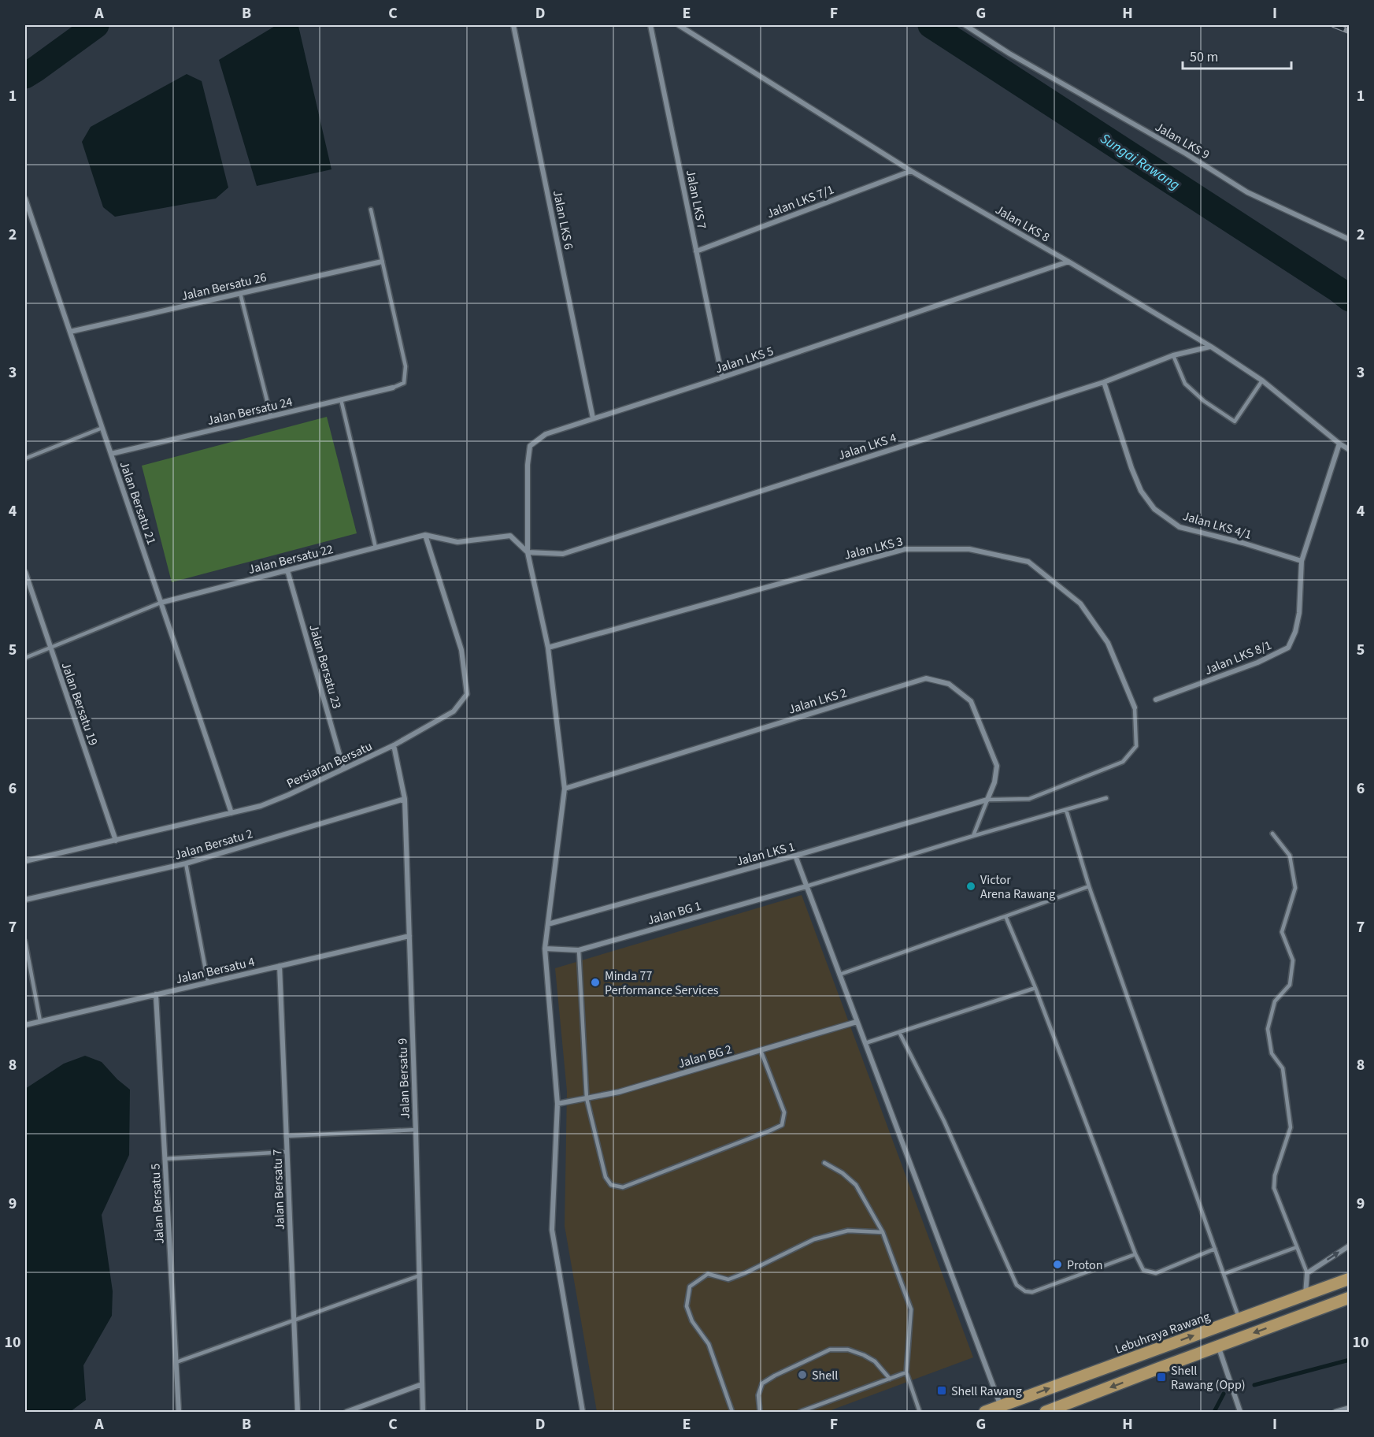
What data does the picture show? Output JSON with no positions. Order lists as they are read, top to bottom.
{
  "streets": {
    "main road": ["Lebuhraya Rawang"],
    "street": [
      "Jalan LKS 9",
      "Jalan LKS 7",
      "Jalan LKS 7/1",
      "Jalan LKS 6",
      "Jalan LKS 8",
      "Jalan Bersatu 26",
      "Jalan LKS 5",
      "Jalan Bersatu 24",
      "Jalan LKS 4",
      "Jalan Bersatu 21",
      "Jalan LKS 4/1",
      "Jalan LKS 3",
      "Jalan Bersatu 22",
      "Jalan LKS 8/1",
      "Jalan Bersatu 23",
      "Jalan LKS 2",
      "Jalan Bersatu 19",
      "Persiaran Bersatu",
      "Jalan Bersatu 2",
      "Jalan LKS 1",
      "Jalan BG 1",
      "Jalan Bersatu 4",
      "Jalan BG 2",
      "Jalan Bersatu 9",
      "Jalan Bersatu 7",
      "Jalan Bersatu 5"
    ]
  },
  "crossings": [
    ["Jalan LKS 7", "Jalan LKS 7/1"],
    ["Jalan LKS 7", "Jalan LKS 5"],
    ["Jalan LKS 7/1", "Jalan LKS 8"],
    ["Jalan LKS 6", "Jalan LKS 5"],
    ["Jalan LKS 8", "Jalan LKS 5"],
    ["Jalan LKS 8", "Jalan LKS 4"],
    ["Jalan LKS 8", "Jalan LKS 8/1"],
    ["Jalan Bersatu 26", "Jalan Bersatu 21"],
    ["Jalan LKS 5", "Jalan LKS 4"],
    ["Jalan Bersatu 24", "Jalan Bersatu 21"],
    ["Jalan LKS 4", "Jalan LKS 4/1"],
    ["Jalan Bersatu 21", "Jalan Bersatu 22"],
    ["Jalan Bersatu 21", "Persiaran Bersatu"],
    ["Jalan LKS 4/1", "Jalan LKS 8/1"],
    ["Jalan Bersatu 22", "Jalan Bersatu 23"],
    ["Jalan Bersatu 22", "Persiaran Bersatu"],
    ["Jalan Bersatu 23", "Persiaran Bersatu"],
    ["Jalan LKS 2", "Jalan LKS 1"],
    ["Jalan Bersatu 19", "Persiaran Bersatu"],
    ["Persiaran Bersatu", "Jalan Bersatu 9"],
    ["Jalan Bersatu 2", "Jalan Bersatu 9"],
    ["Jalan Bersatu 4", "Jalan Bersatu 9"],
    ["Jalan Bersatu 4", "Jalan Bersatu 7"],
    ["Jalan Bersatu 4", "Jalan Bersatu 5"]
  ],
  "water": ["Sungai Rawang"],
  "places": {
    "other": [
      "Victor Arena Rawang",
      "Minda 77 Performance Services",
      "Proton",
      "Shell"
    ],
    "transit": ["Shell Rawang (Opp)", "Shell Rawang"]
  },
  "scale_bar": "50 m",
  "grid": {
    "columns": [
      "A",
      "B",
      "C",
      "D",
      "E",
      "F",
      "G",
      "H",
      "I"
    ],
    "rows": [
      "1",
      "2",
      "3",
      "4",
      "5",
      "6",
      "7",
      "8",
      "9",
      "10"
    ]
  }
}
